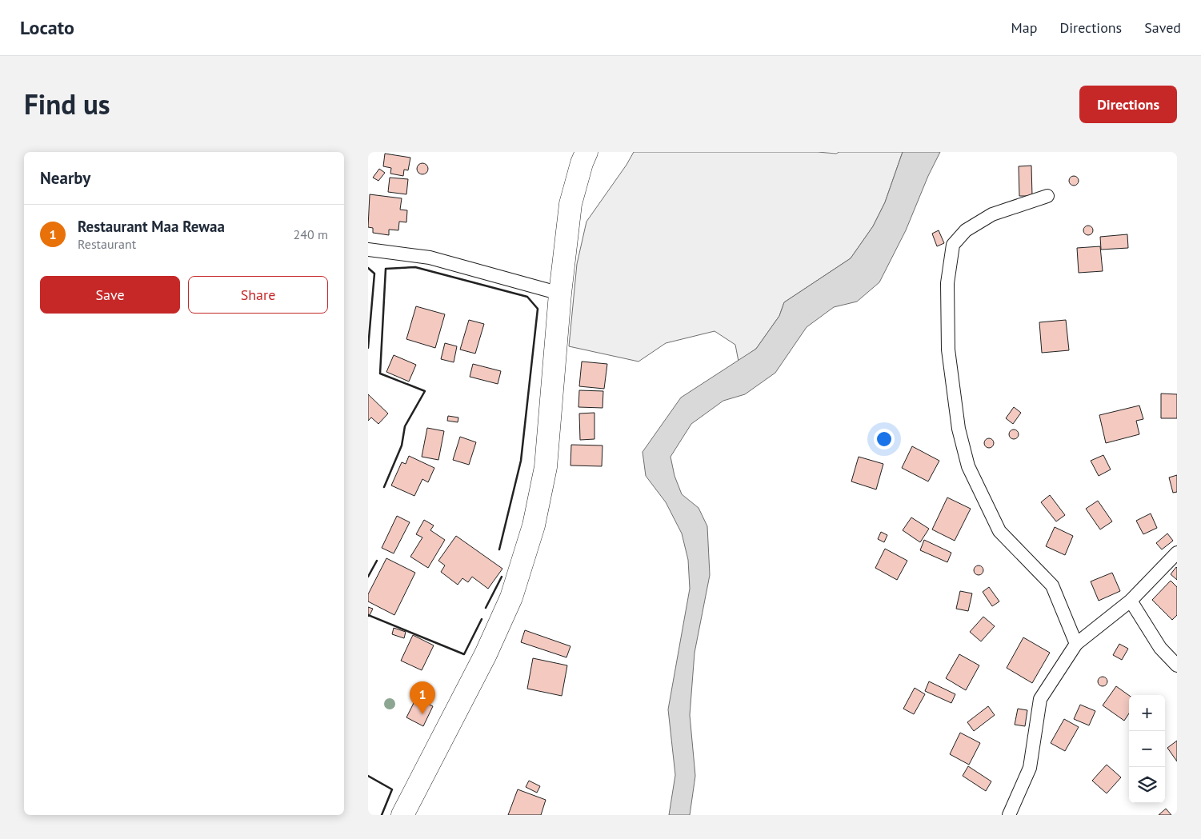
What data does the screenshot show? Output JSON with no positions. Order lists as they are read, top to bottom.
{
  "page": {
    "header": "Locato",
    "nav": ["Map", "Directions", "Saved"],
    "title": "Find us",
    "buttons": [
      "Directions",
      ["Save", "Share"]
    ],
    "heading": "Nearby",
    "list": [
      {
        "mark": "1",
        "name": "Restaurant Maa Rewaa",
        "note": "Restaurant",
        "value": "240 m"
      }
    ],
    "pins": "1",
    "map_buttons": ["+", "−"]
  }
}
